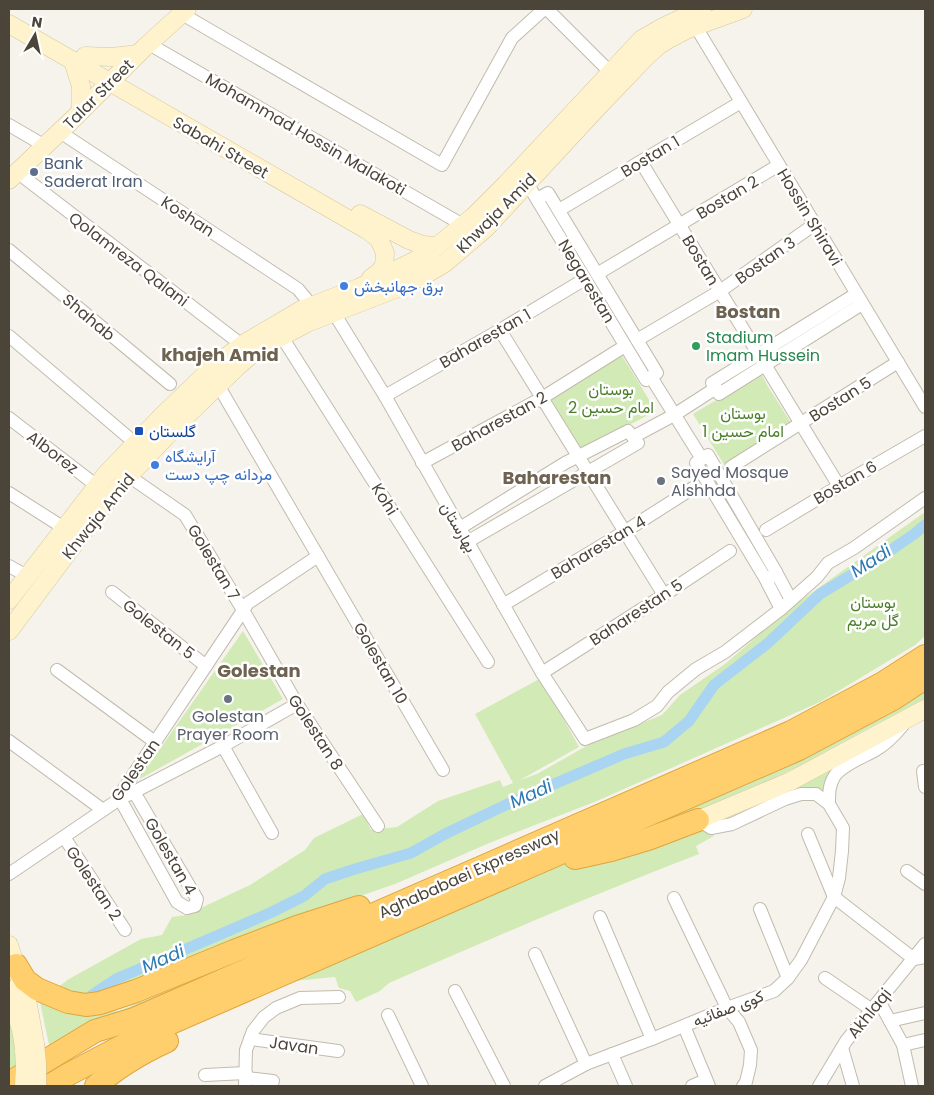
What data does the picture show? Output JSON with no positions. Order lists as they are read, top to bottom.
{
  "streets": {
    "highway": ["Aghababaei Expressway"],
    "main road": ["Talar Street", "Sabahi Street", "Khwaja Amid"],
    "street": [
      "Mohammad Hossin Malakoti",
      "Bostan 1",
      "Bostan 2",
      "Koshan",
      "Hossin Shiravi",
      "Qolamreza Qalani",
      "Bostan",
      "Bostan 3",
      "Negarestan",
      "Shahab",
      "Baharestan 1",
      "Bostan 5",
      "Baharestan 2",
      "Alborez",
      "Bostan 6",
      "Kohi",
      "بهارستان",
      "Baharestan 4",
      "Golestan 7",
      "Baharestan 5",
      "Golestan 5",
      "Golestan 10",
      "Golestan 8",
      "Golestan",
      "Golestan 4",
      "Golestan 2",
      "کوی صفائیه",
      "Akhlaqi",
      "Javan"
    ]
  },
  "crossings": [
    ["Talar Street", "Mohammad Hossin Malakoti"],
    ["Talar Street", "Sabahi Street"],
    ["Talar Street", "Koshan"],
    ["Talar Street", "Qolamreza Qalani"],
    ["Mohammad Hossin Malakoti", "Khwaja Amid"],
    ["Sabahi Street", "Khwaja Amid"],
    ["Bostan 1", "Hossin Shiravi"],
    ["Bostan 1", "Bostan"],
    ["Bostan 2", "Hossin Shiravi"],
    ["Bostan 2", "Bostan"],
    ["Bostan 2", "Negarestan"],
    ["Bostan 2", "Baharestan 1"],
    ["Khwaja Amid", "Koshan"],
    ["Khwaja Amid", "Hossin Shiravi"],
    ["Khwaja Amid", "Qolamreza Qalani"],
    ["Khwaja Amid", "Negarestan"],
    ["Khwaja Amid", "Alborez"],
    ["Khwaja Amid", "Kohi"],
    ["Khwaja Amid", "بهارستان"],
    ["Khwaja Amid", "Golestan 10"],
    ["Hossin Shiravi", "Bostan 3"],
    ["Hossin Shiravi", "Bostan 5"],
    ["Bostan", "Bostan 3"],
    ["Bostan", "Bostan 5"],
    ["Bostan", "Bostan 6"],
    ["Bostan 3", "Negarestan"],
    ["Bostan 3", "Baharestan 2"],
    ["Negarestan", "Baharestan 1"],
    ["Negarestan", "Baharestan 2"],
    ["Negarestan", "بهارستان"],
    ["Baharestan 1", "بهارستان"],
    ["Baharestan 2", "بهارستان"],
    ["بهارستان", "Baharestan 4"],
    ["بهارستان", "Baharestan 5"],
    ["Golestan 7", "Golestan 8"],
    ["Golestan 7", "Golestan"],
    ["Golestan 5", "Golestan"],
    ["Golestan 10", "Golestan"],
    ["Golestan 8", "Golestan"],
    ["Golestan", "Golestan 4"],
    ["Golestan", "Golestan 2"]
  ],
  "districts": [
    "Bostan",
    "khajeh Amid",
    "Baharestan",
    "Golestan"
  ],
  "water": ["Madi"],
  "parks": ["بوستان امام حسین 2", "بوستان امام حسین 1", "بوستان گل مریم"],
  "places": {
    "other": [
      "Bank Saderat Iran",
      "برق جهانبخش",
      "Stadium Imam Hussein",
      "آرایشگاه مردانه چپ دست",
      "Sayed Mosque Alshhda",
      "Golestan Prayer Room"
    ],
    "transit": ["گلستان"]
  },
  "north": "top"
}
